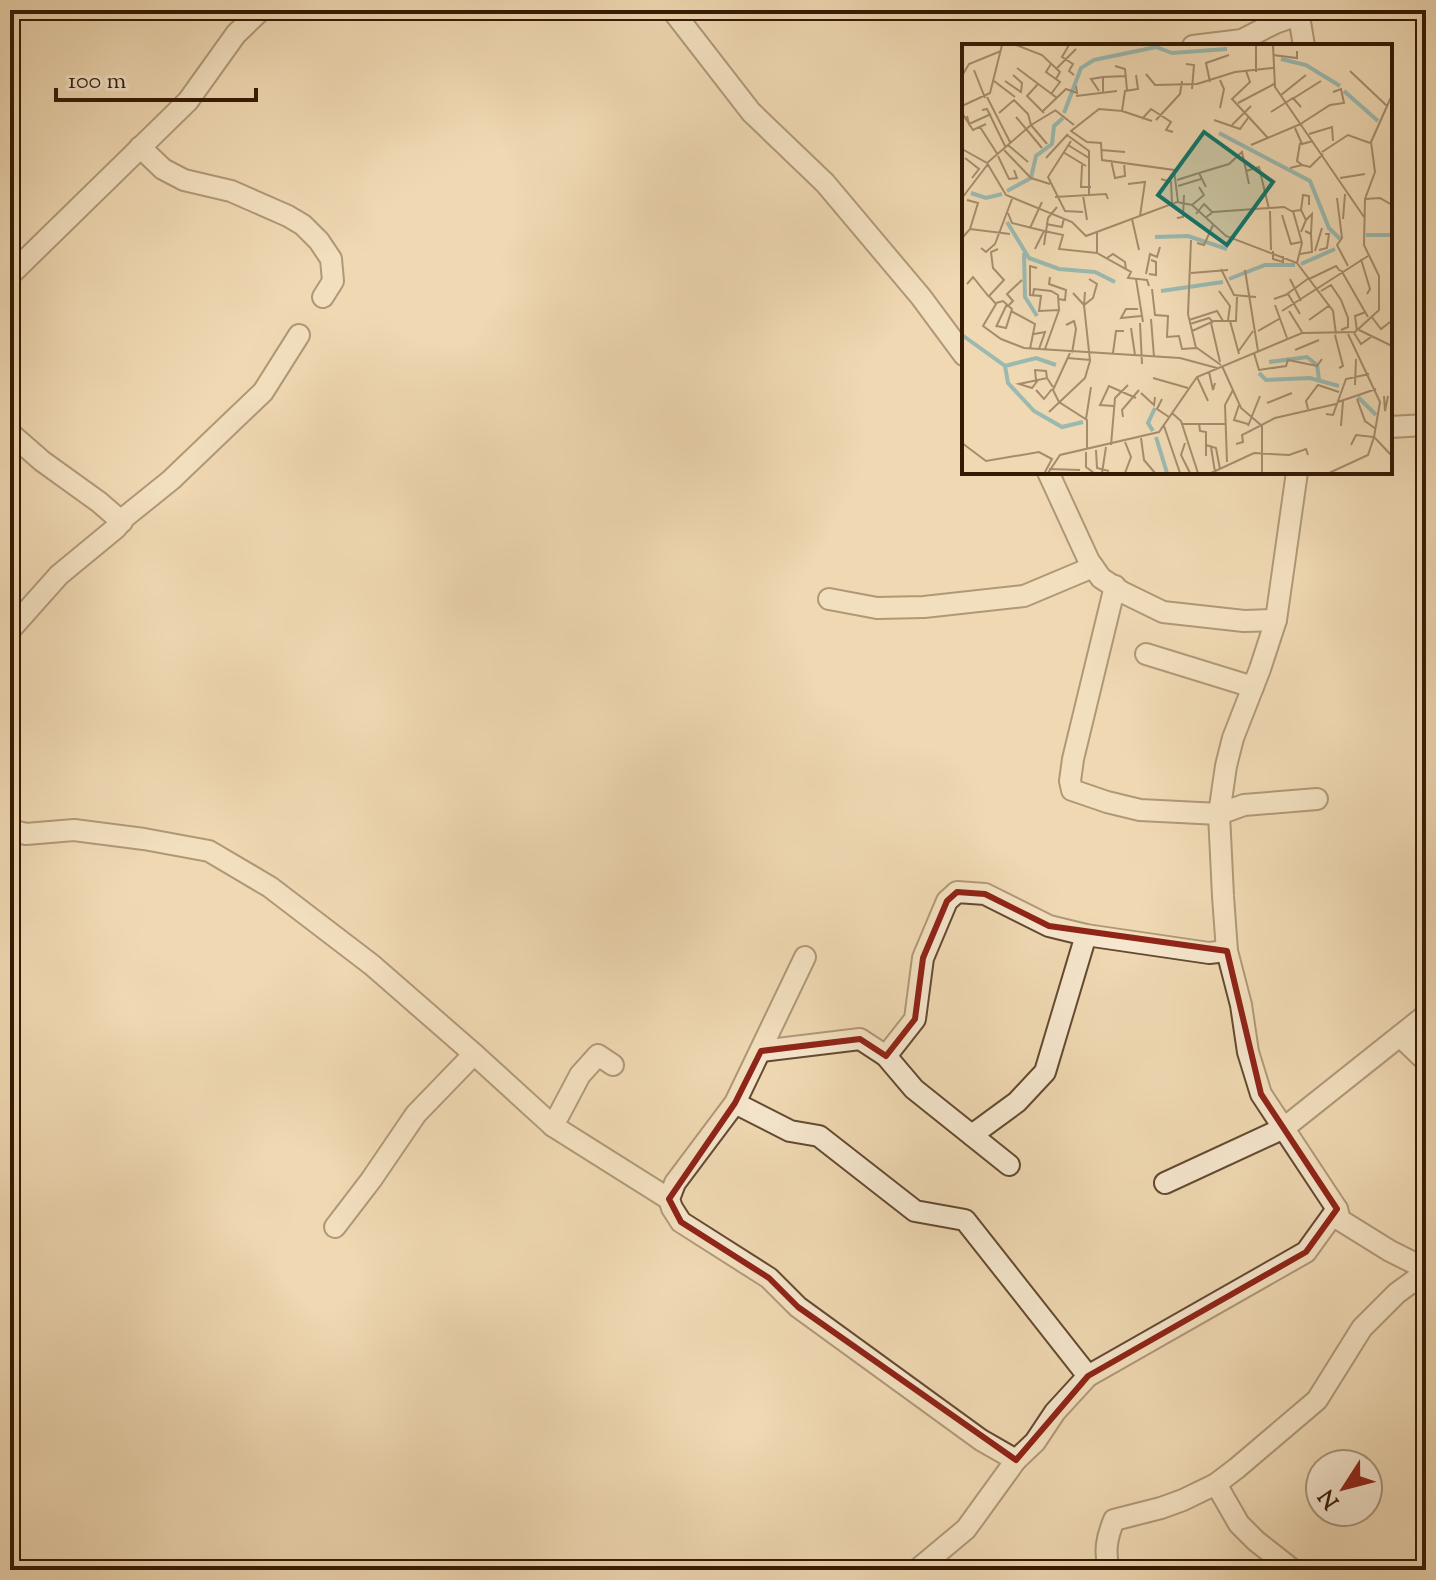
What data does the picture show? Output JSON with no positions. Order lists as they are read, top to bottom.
{
  "scale_bar": "100 m",
  "north": "bottom left"
}
